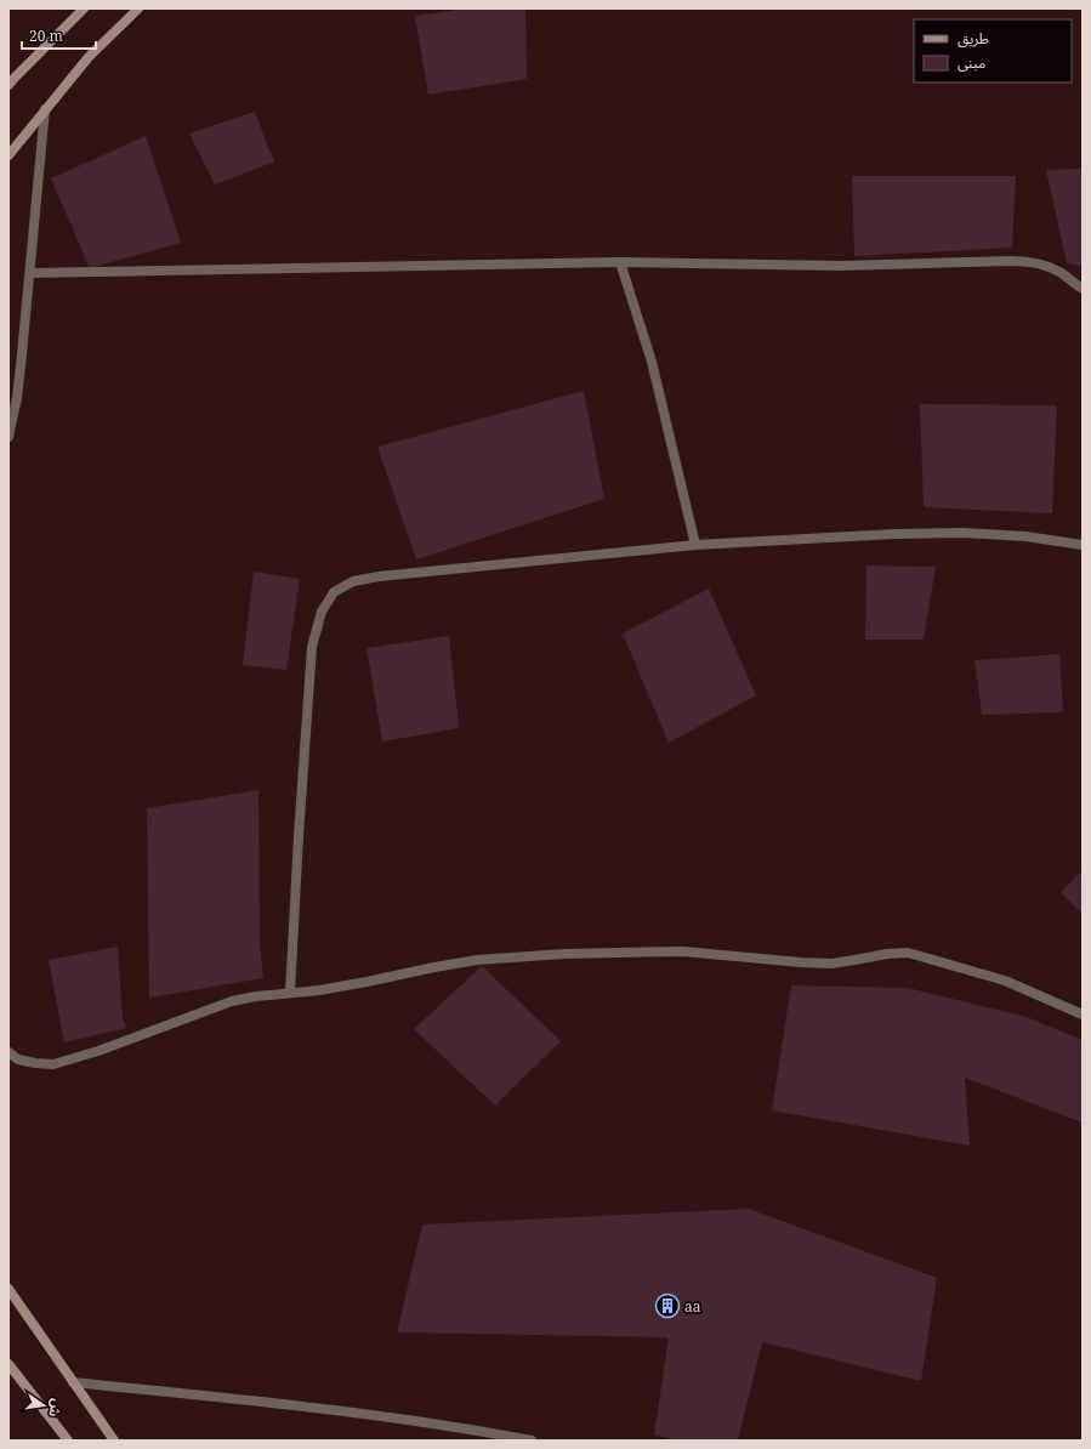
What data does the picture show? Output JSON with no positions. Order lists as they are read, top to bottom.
{
  "places": {
    "building": ["aa"]
  },
  "legend": ["طريق", "مبنى"],
  "scale_bar": "20 m",
  "north": "right"
}
